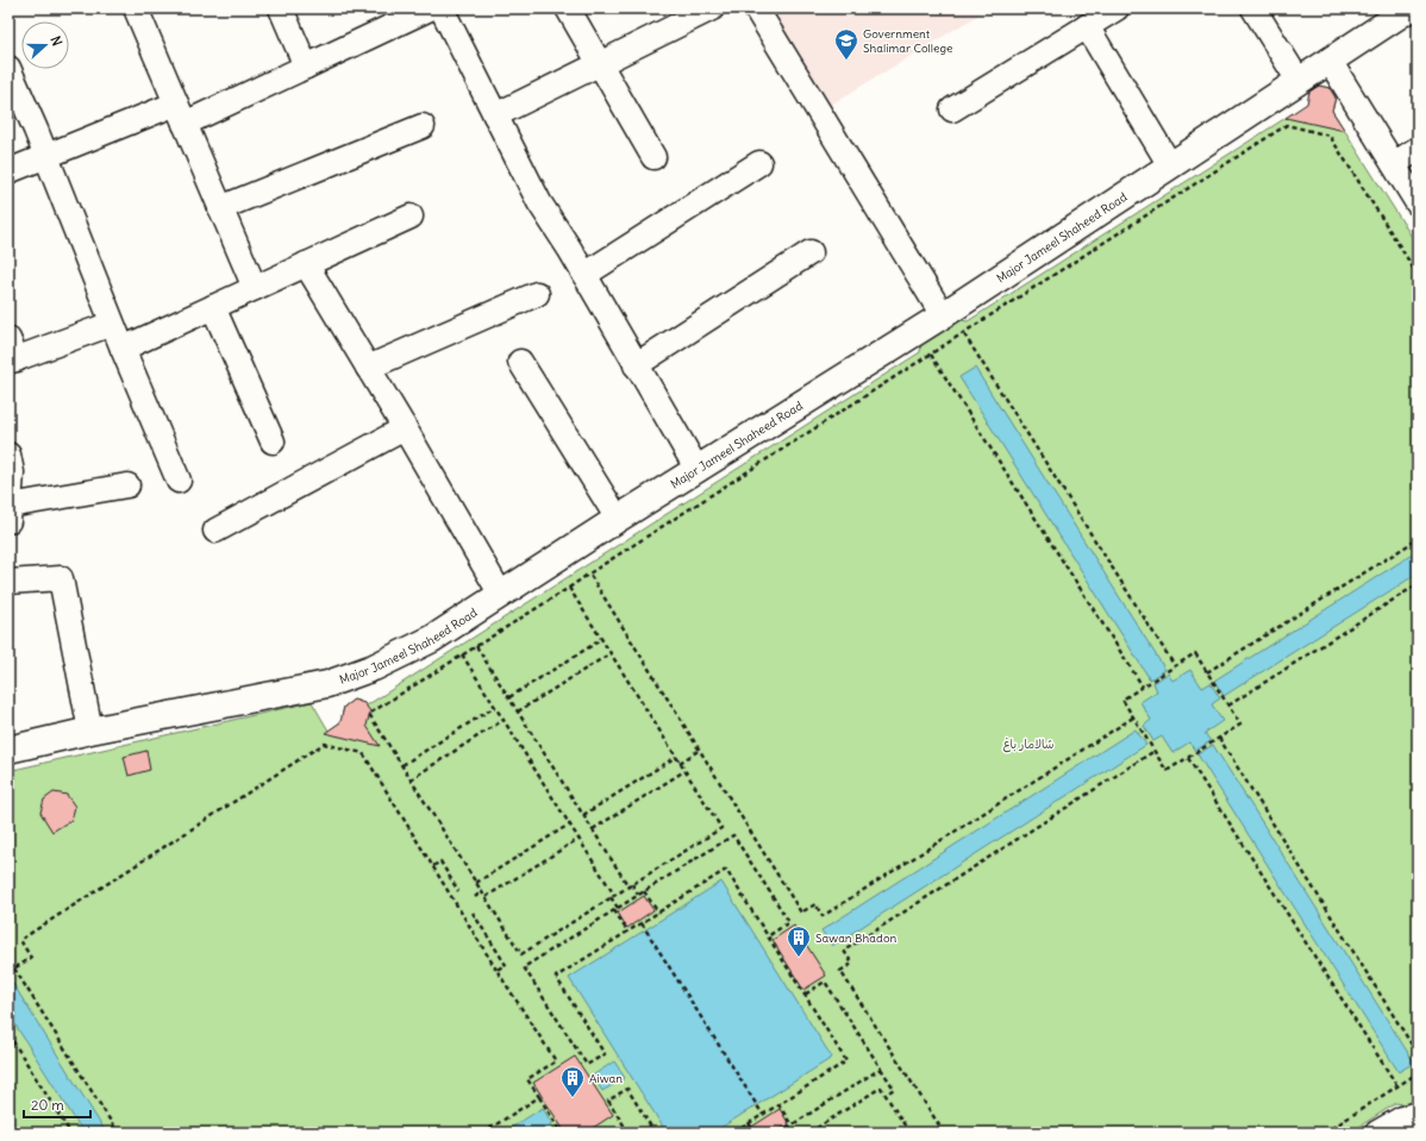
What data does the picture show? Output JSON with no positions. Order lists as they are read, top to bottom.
{
  "streets": {
    "street": ["Major Jameel Shaheed Road"]
  },
  "parks": ["شالامار باغ"],
  "places": {
    "school or university": ["Government Shalimar College"],
    "building": ["Sawan Bhadon", "Aiwan"]
  },
  "scale_bar": "20 m",
  "north": "right"
}
